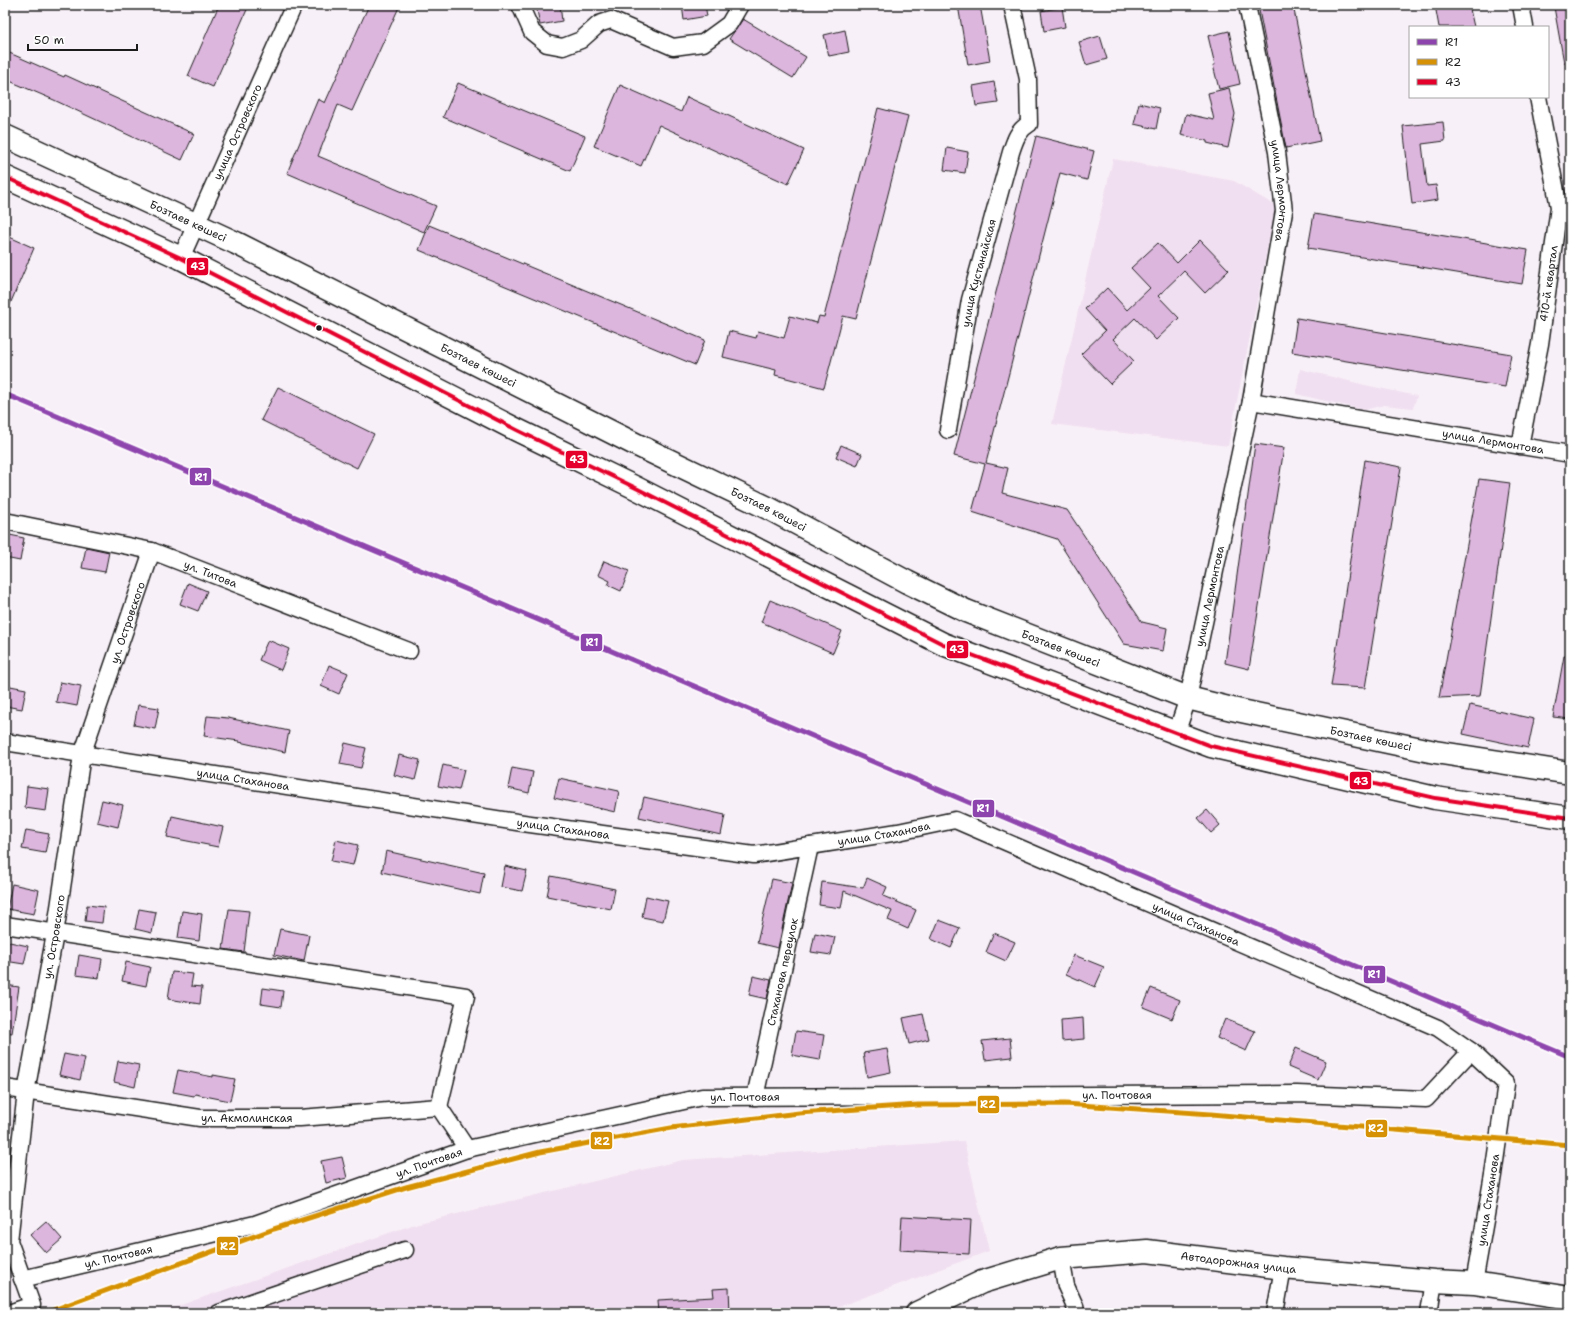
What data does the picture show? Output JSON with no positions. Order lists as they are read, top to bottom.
{
  "streets": {
    "main road": ["Бозтаев көшесі", "Автодорожная улица"],
    "street": [
      "улица Островского",
      "улица Лермонтова",
      "улица Кустанайская",
      "410-й квартал",
      "ул. Титова",
      "ул. Островского",
      "улица Стаханова",
      "Стаханова переулок",
      "ул. Почтовая",
      "ул. Акмолинская"
    ]
  },
  "crossings": [
    ["улица Островского", "Бозтаев көшесі"],
    ["улица Лермонтова", "Бозтаев көшесі"],
    ["улица Лермонтова", "410-й квартал"],
    ["ул. Титова", "ул. Островского"],
    ["ул. Островского", "улица Стаханова"],
    ["ул. Островского", "ул. Почтовая"],
    ["ул. Островского", "ул. Акмолинская"],
    ["улица Стаханова", "Стаханова переулок"],
    ["улица Стаханова", "ул. Почтовая"],
    ["улица Стаханова", "Автодорожная улица"],
    ["Стаханова переулок", "ул. Почтовая"]
  ],
  "lines": ["transit line 43", "transit line R1", "transit line R2"],
  "legend": ["R1", "R2", "43"],
  "scale_bar": "50 m"
}
